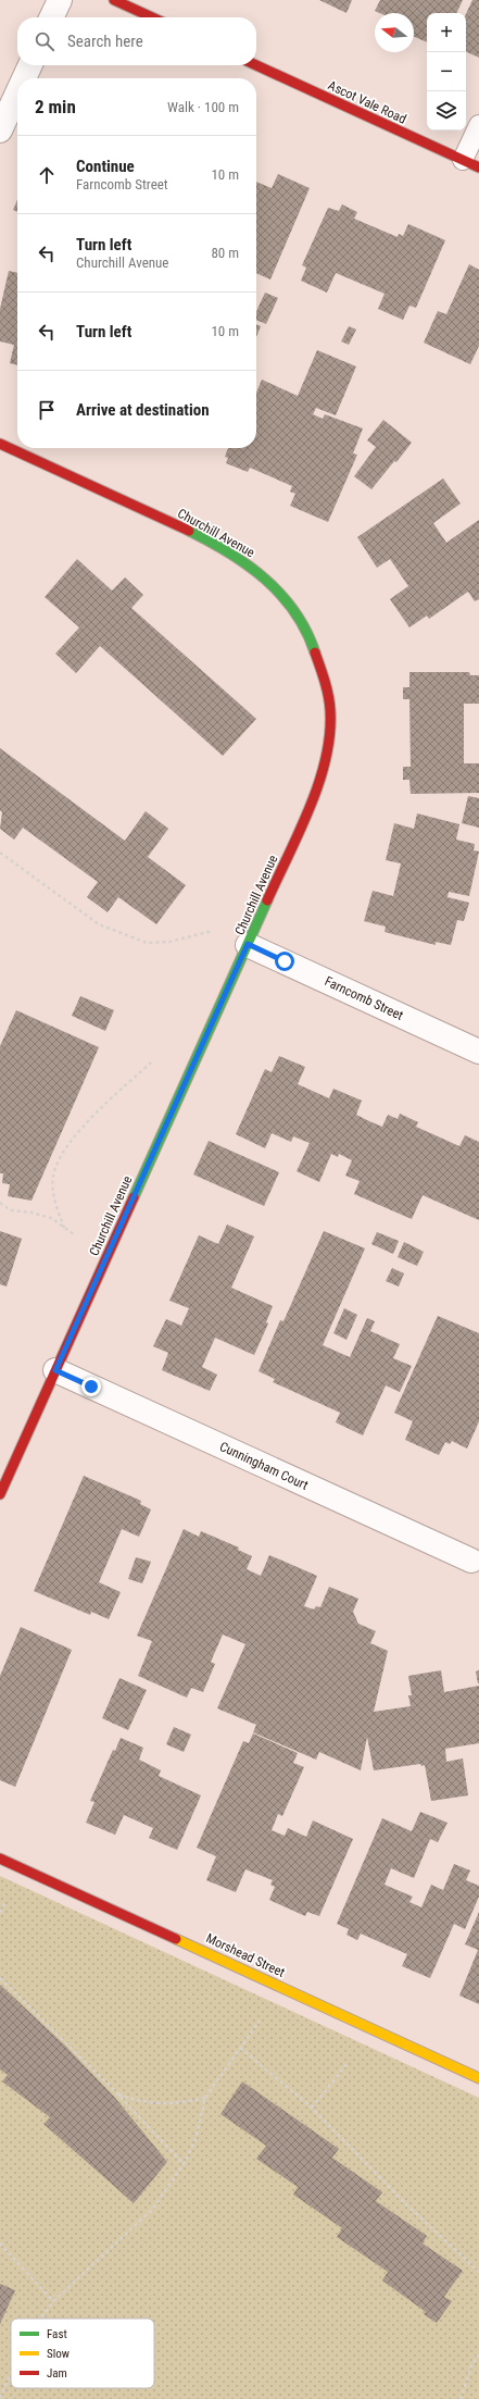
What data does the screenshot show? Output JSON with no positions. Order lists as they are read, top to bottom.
{
  "streets": {
    "street": [
      "Ascot Vale Road",
      "Churchill Avenue",
      "Farncomb Street",
      "Cunningham Court",
      "Morshead Street"
    ]
  },
  "crossings": [
    ["Churchill Avenue", "Farncomb Street"],
    ["Churchill Avenue", "Cunningham Court"]
  ],
  "legend": ["Fast", "Slow", "Jam"],
  "north": "left",
  "page": {
    "map_buttons": ["+", "−"],
    "search": "Search here",
    "heading": ["2 min", "Walk · 100 m"],
    "list": [
      ["Continue", "Farncomb Street", "10 m"],
      ["Turn left", "Churchill Avenue", "80 m"],
      ["Turn left", "10 m"],
      "Arrive at destination"
    ]
  }
}
